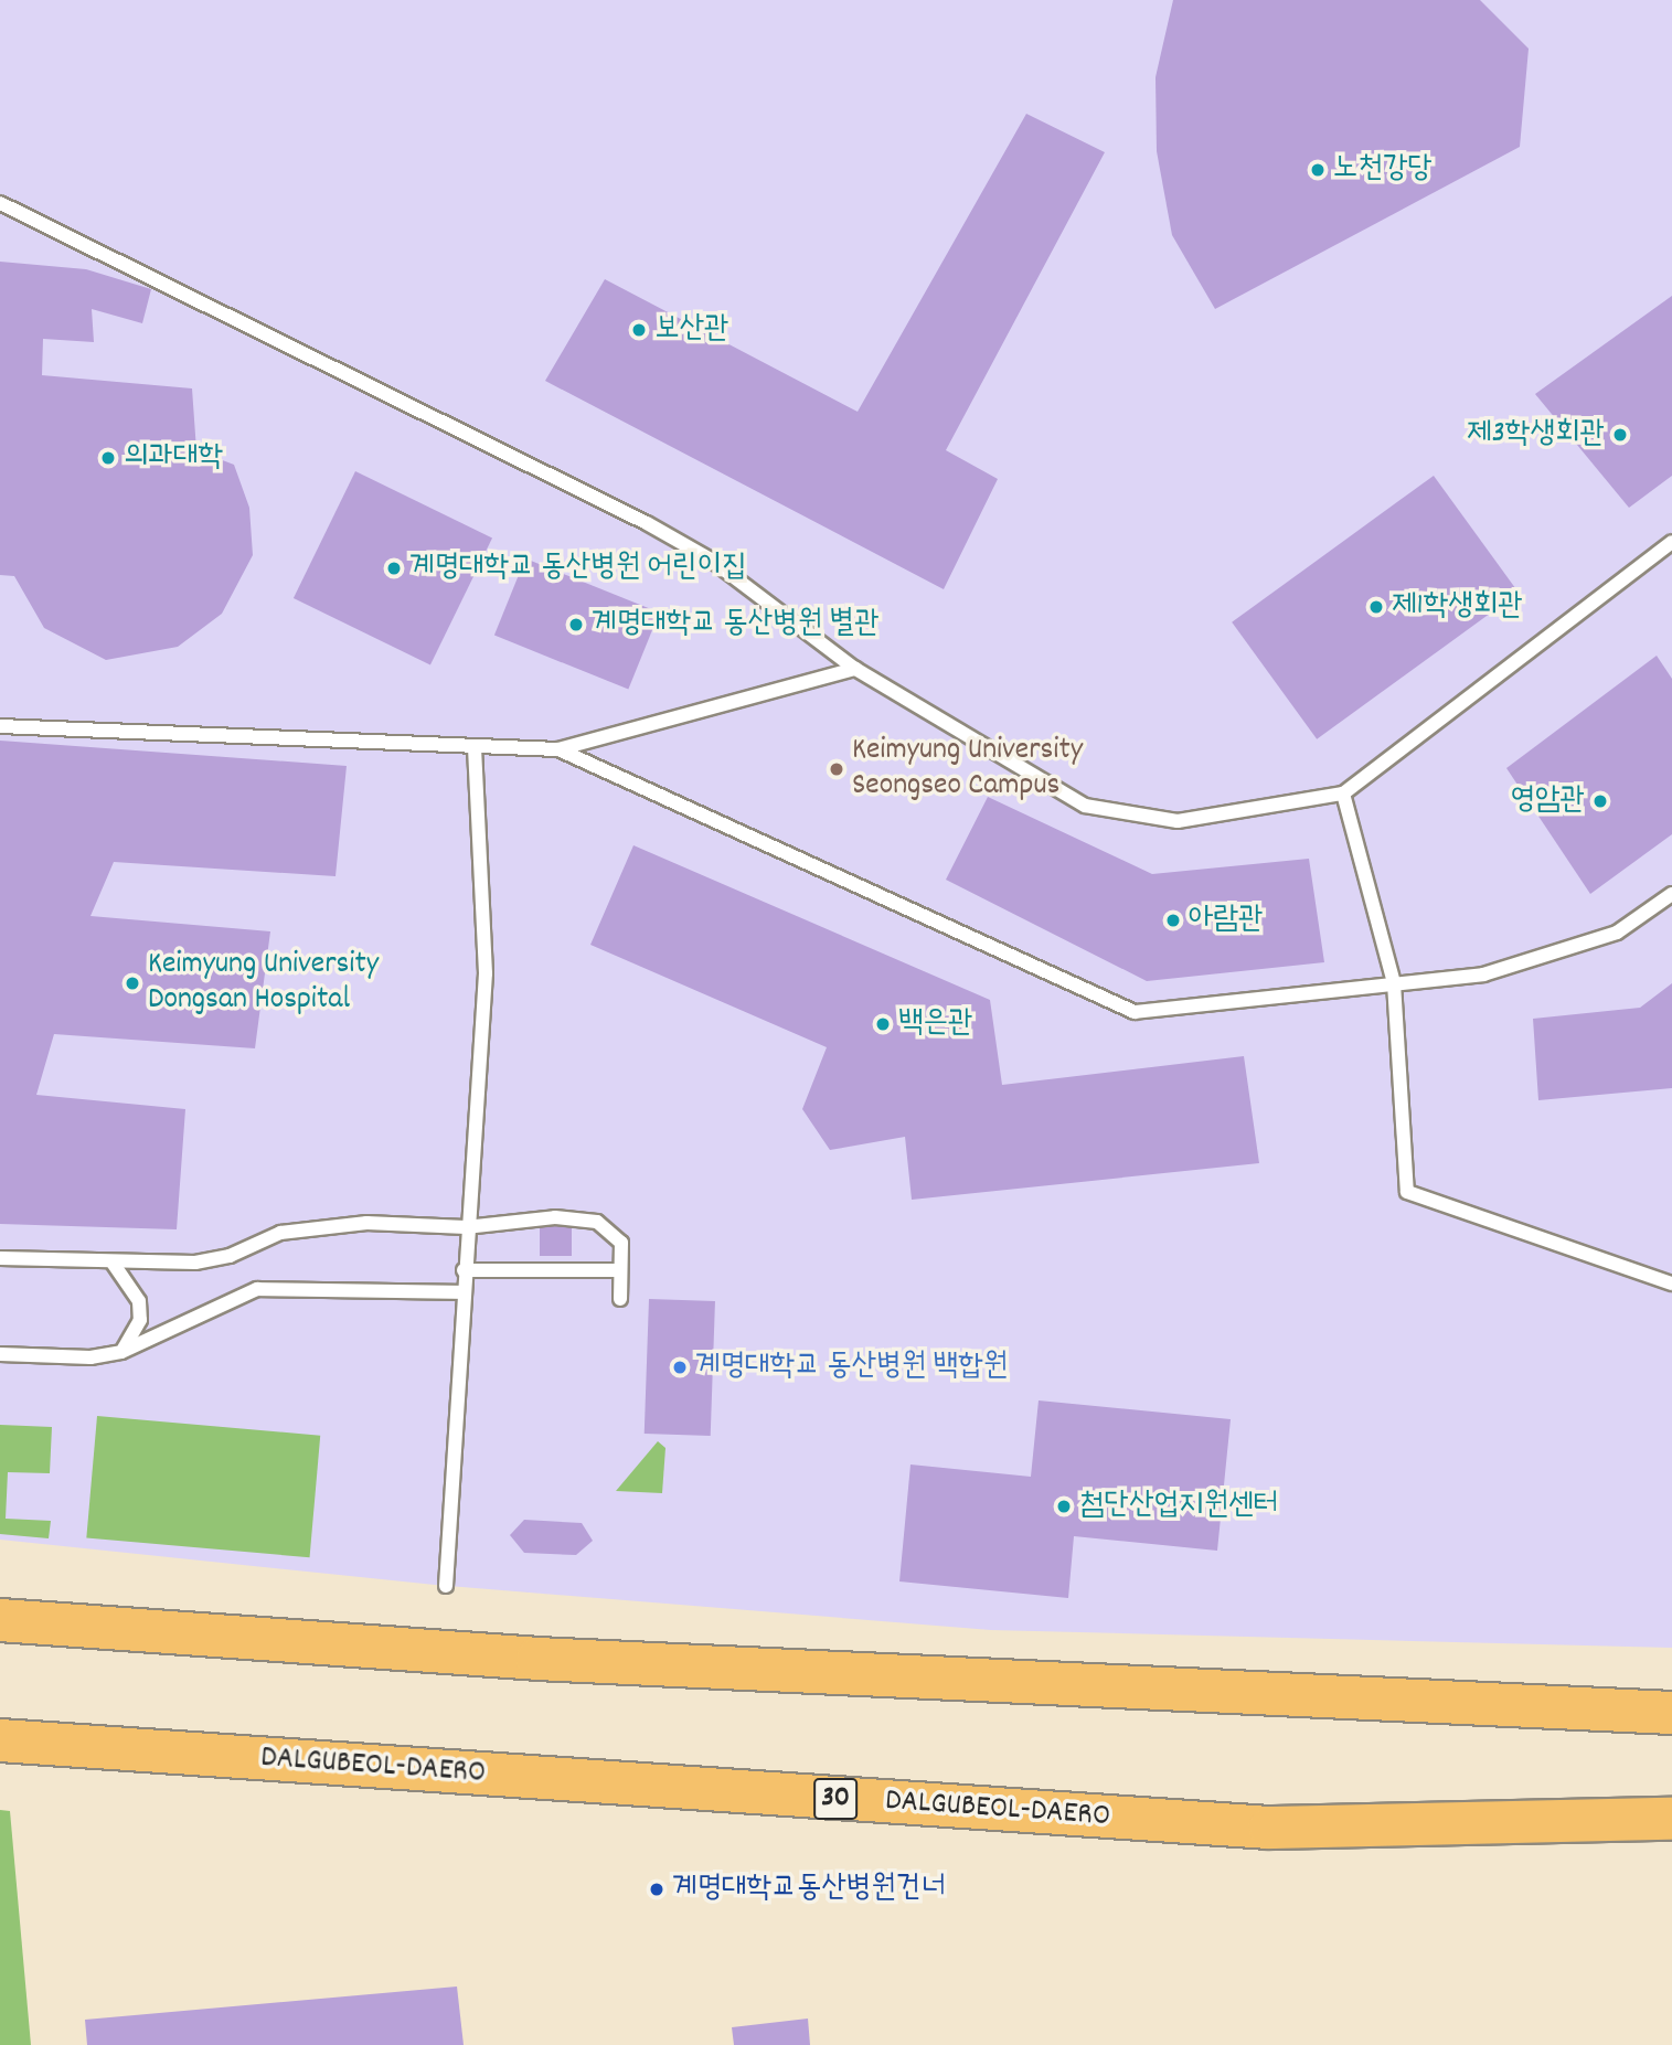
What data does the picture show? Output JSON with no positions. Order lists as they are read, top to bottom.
{
  "streets": {
    "main road": ["DALGUBEOL-DAERO", "30"]
  },
  "places": [
    "노천강당",
    "보산관",
    "제3학생회관",
    "의과대학",
    "계명대학교 동산병원 어린이집",
    "제1학생회관",
    "계명대학교 동산병원 별관",
    "Keimyung University Seongseo Campus",
    "영암관",
    "아람관",
    "Keimyung University Dongsan Hospital",
    "백은관",
    "계명대학교 동산병원 백합원",
    "첨단산업지원센터",
    "계명대학교동산병원건너"
  ]
}
